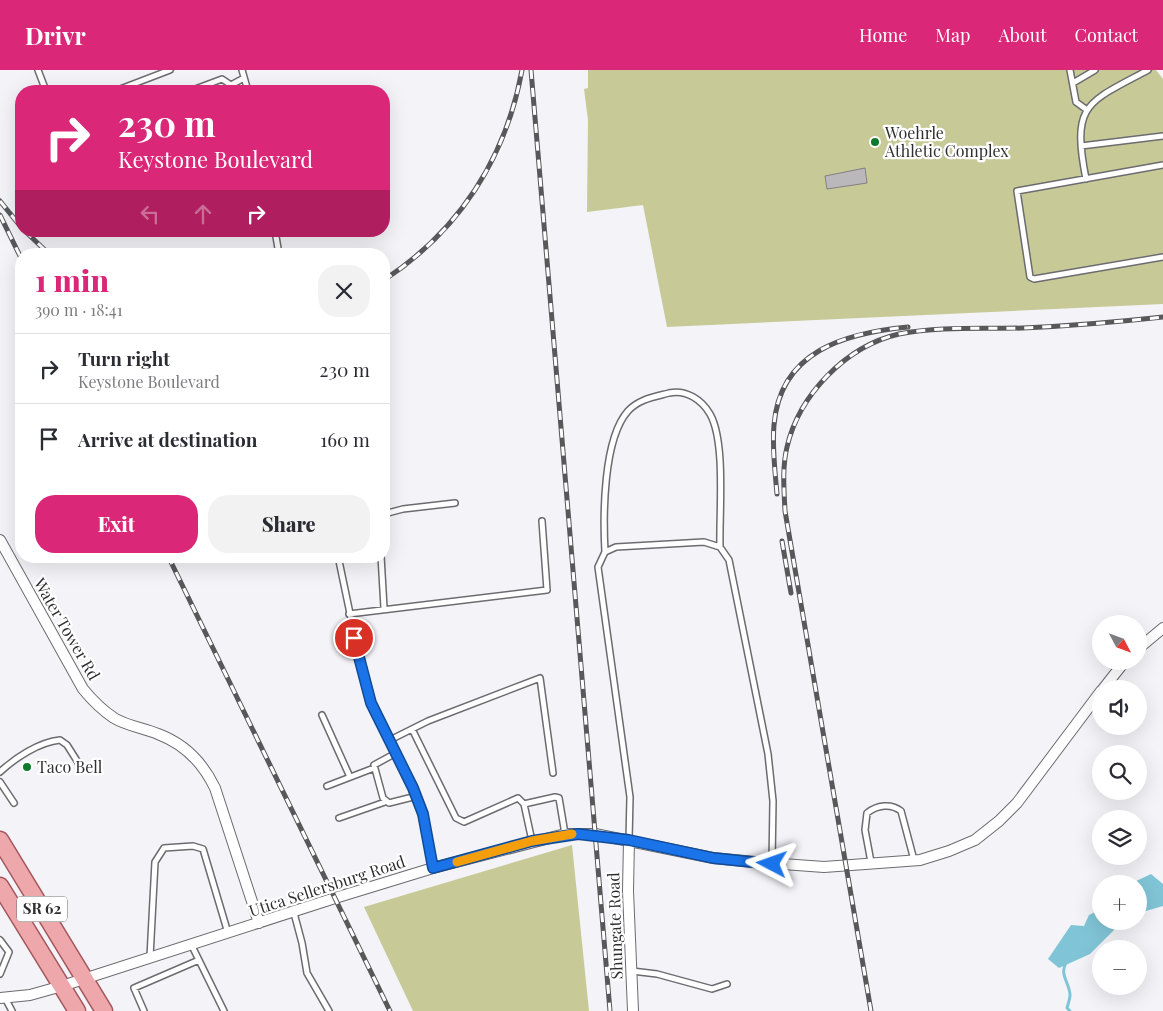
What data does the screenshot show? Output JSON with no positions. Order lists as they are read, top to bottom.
{
  "streets": {
    "main road": ["SR 62"],
    "street": ["Water Tower Rd", "Utica Sellersburg Road", "Shungate Road"]
  },
  "crossings": [
    ["Water Tower Rd", "Utica Sellersburg Road"],
    ["Utica Sellersburg Road", "SR 62"],
    ["Utica Sellersburg Road", "Shungate Road"]
  ],
  "places": ["Woehrle Athletic Complex", "Taco Bell"],
  "north": "bottom right",
  "page": {
    "header": "Drivr",
    "nav": [
      "Home",
      "Map",
      "About",
      "Contact"
    ],
    "turn": ["230 m", "Keystone Boulevard"],
    "heading": ["1 min", "390 m · 18:41"],
    "list": [
      {
        "name": "Turn right",
        "note": "Keystone Boulevard",
        "value": "230 m"
      },
      {
        "name": "Arrive at destination",
        "value": "160 m"
      }
    ],
    "buttons": ["Exit", "Share"],
    "map_buttons": ["+", "−"]
  }
}
